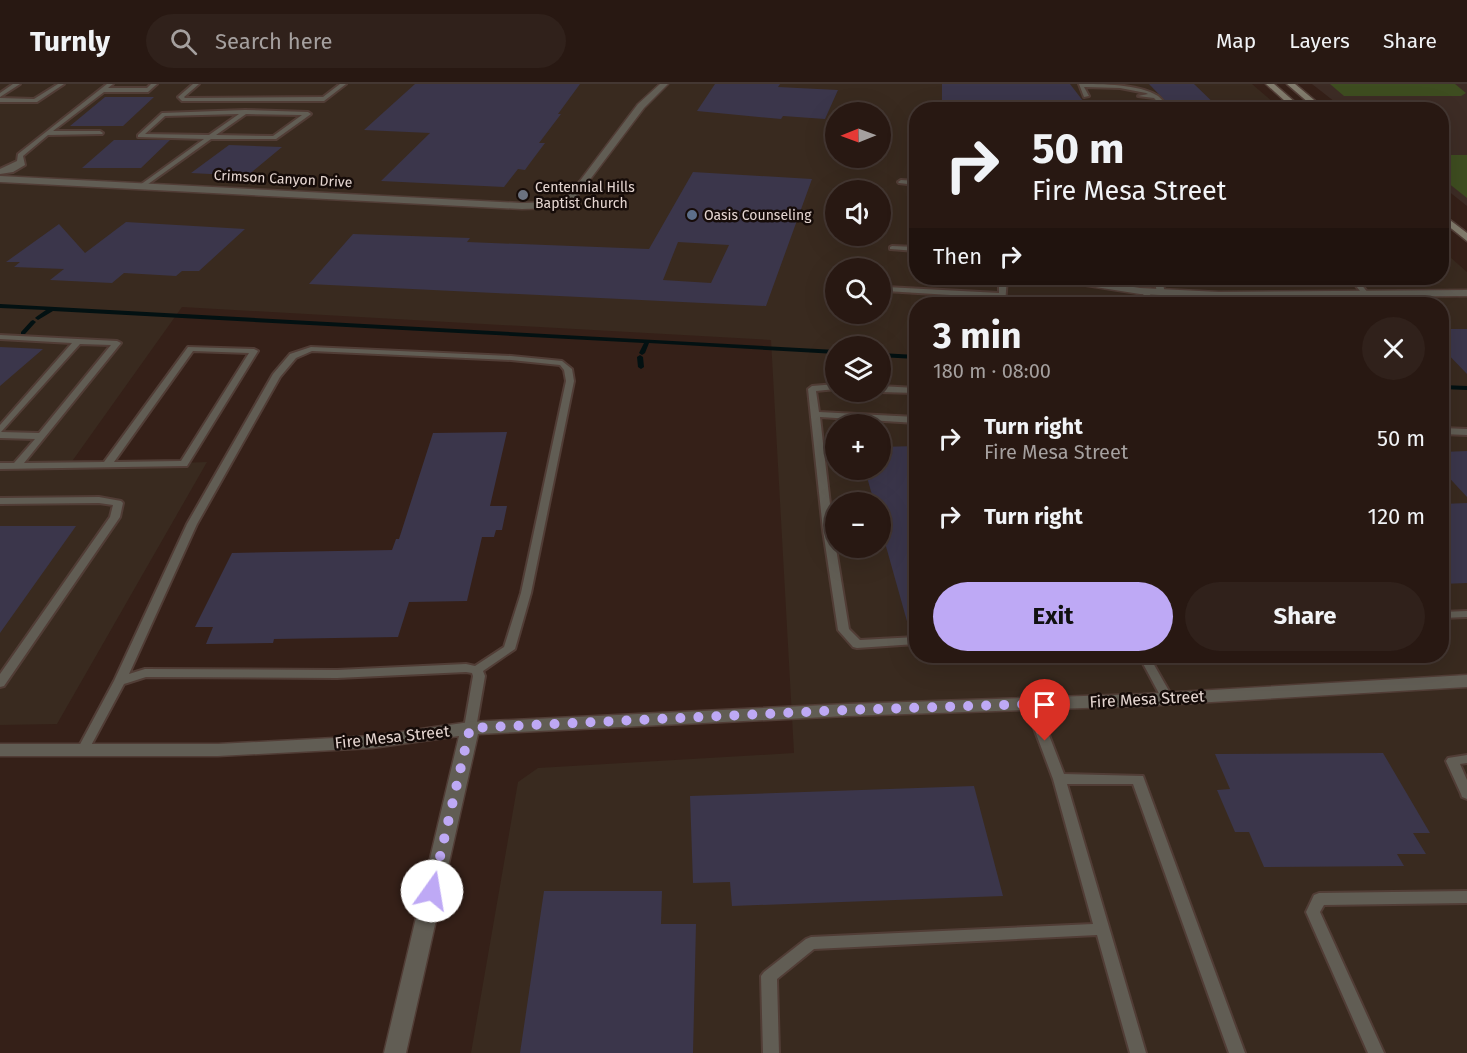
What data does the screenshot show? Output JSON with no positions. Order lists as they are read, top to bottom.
{
  "streets": {
    "street": ["Crimson Canyon Drive", "Fire Mesa Street"]
  },
  "places": ["Centennial Hills Baptist Church", "Oasis Counseling"],
  "north": "left",
  "page": {
    "header": "Turnly",
    "search": "Search here",
    "nav": ["Map", "Layers", "Share"],
    "map_buttons": ["+", "−"],
    "turn": ["50 m", "Fire Mesa Street"],
    "then": "Then",
    "heading": ["3 min", "180 m · 08:00"],
    "list": [
      {
        "name": "Turn right",
        "note": "Fire Mesa Street",
        "value": "50 m"
      },
      {
        "name": "Turn right",
        "value": "120 m"
      }
    ],
    "buttons": ["Exit", "Share"]
  }
}
